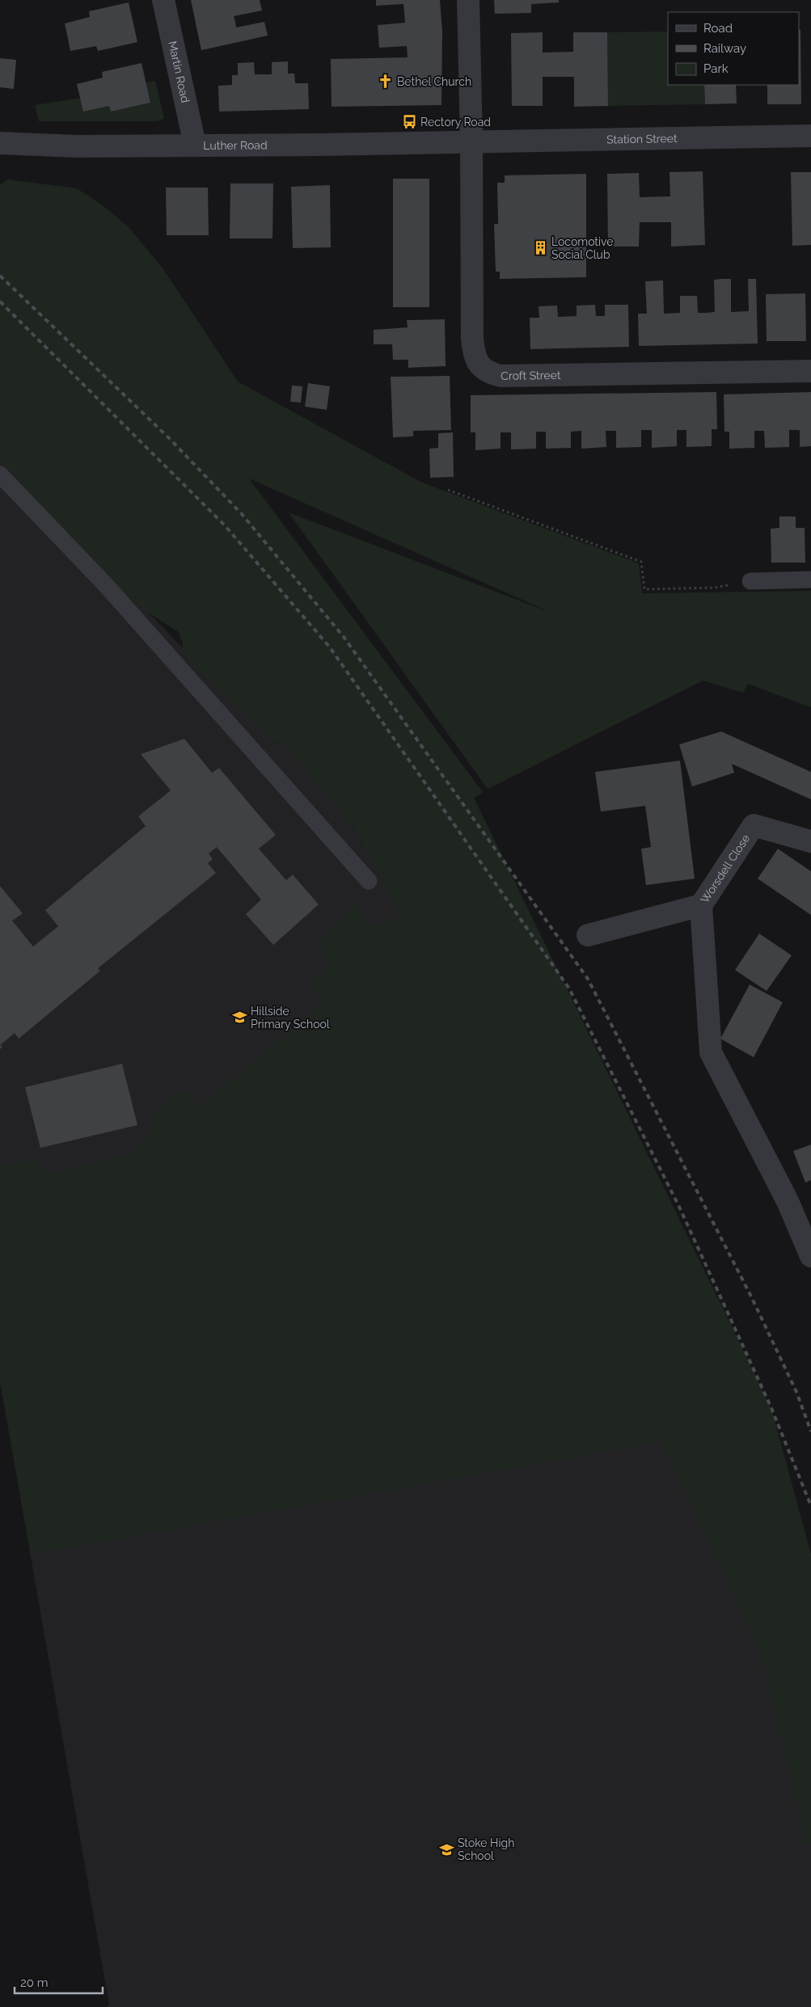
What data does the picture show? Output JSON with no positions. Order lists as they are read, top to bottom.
{
  "streets": {
    "street": [
      "Martin Road",
      "Station Street",
      "Luther Road",
      "Croft Street",
      "Worsdell Close"
    ]
  },
  "crossings": [
    ["Martin Road", "Luther Road"],
    ["Station Street", "Luther Road"],
    ["Station Street", "Croft Street"],
    ["Luther Road", "Croft Street"]
  ],
  "places": {
    "church": ["Bethel Church"],
    "bus stop": ["Rectory Road"],
    "building": ["Locomotive Social Club"],
    "school or university": ["Hillside Primary School", "Stoke High School"]
  },
  "legend": ["Road", "Railway", "Park"],
  "scale_bar": "20 m"
}
